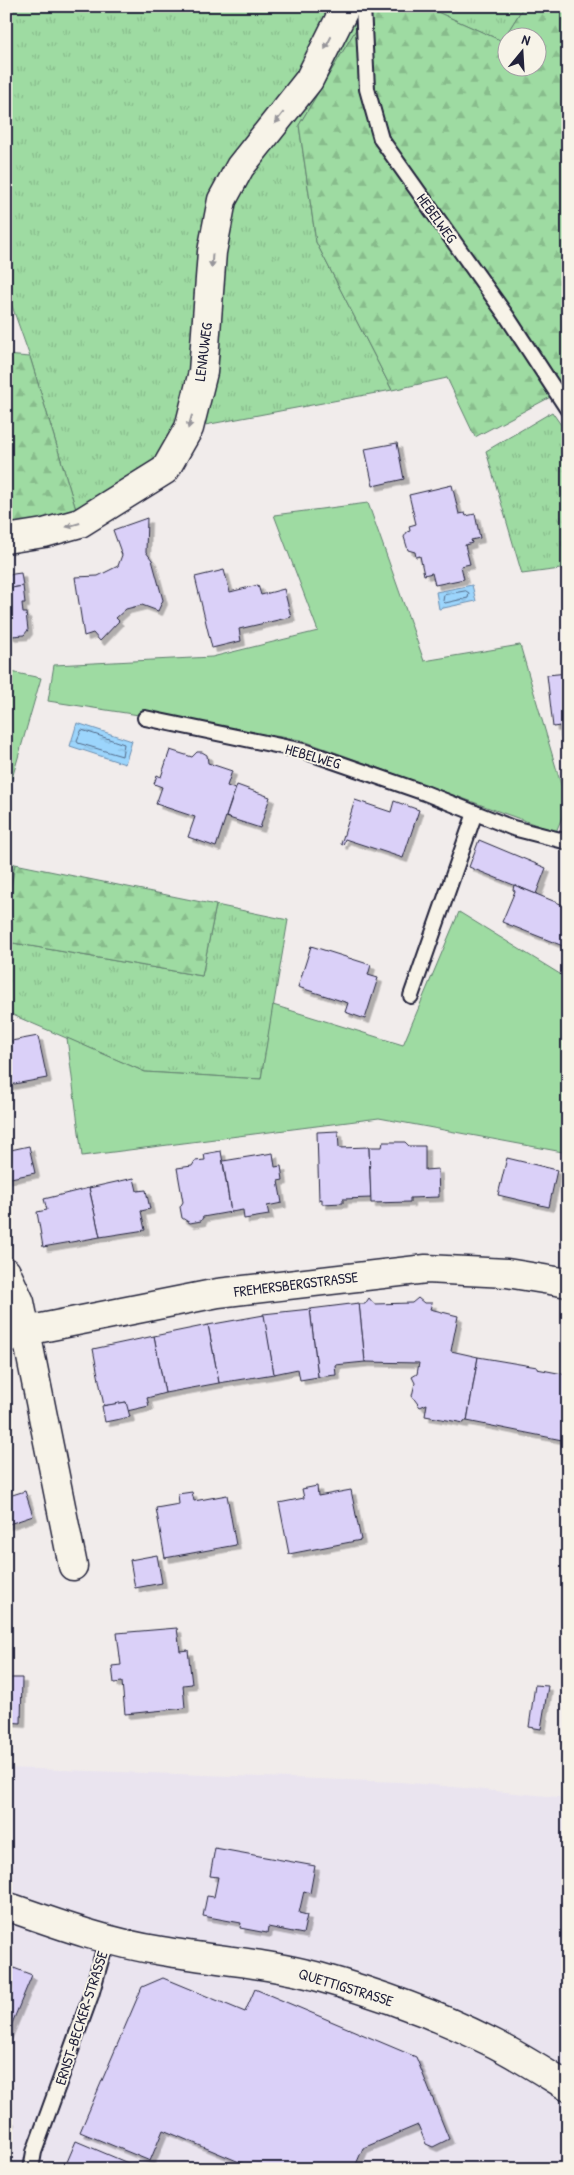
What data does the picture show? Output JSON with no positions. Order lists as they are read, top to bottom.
{
  "streets": {
    "street": [
      "LENAUWEG",
      "FREMERSBERGSTRASSE",
      "QUETTIGSTRASSE",
      "ERNST-BECKER-STRASSE"
    ],
    "lane": ["HEBELWEG"]
  },
  "crossings": [
    ["QUETTIGSTRASSE", "ERNST-BECKER-STRASSE"]
  ],
  "one_way": ["LENAUWEG"],
  "north": "top"
}
